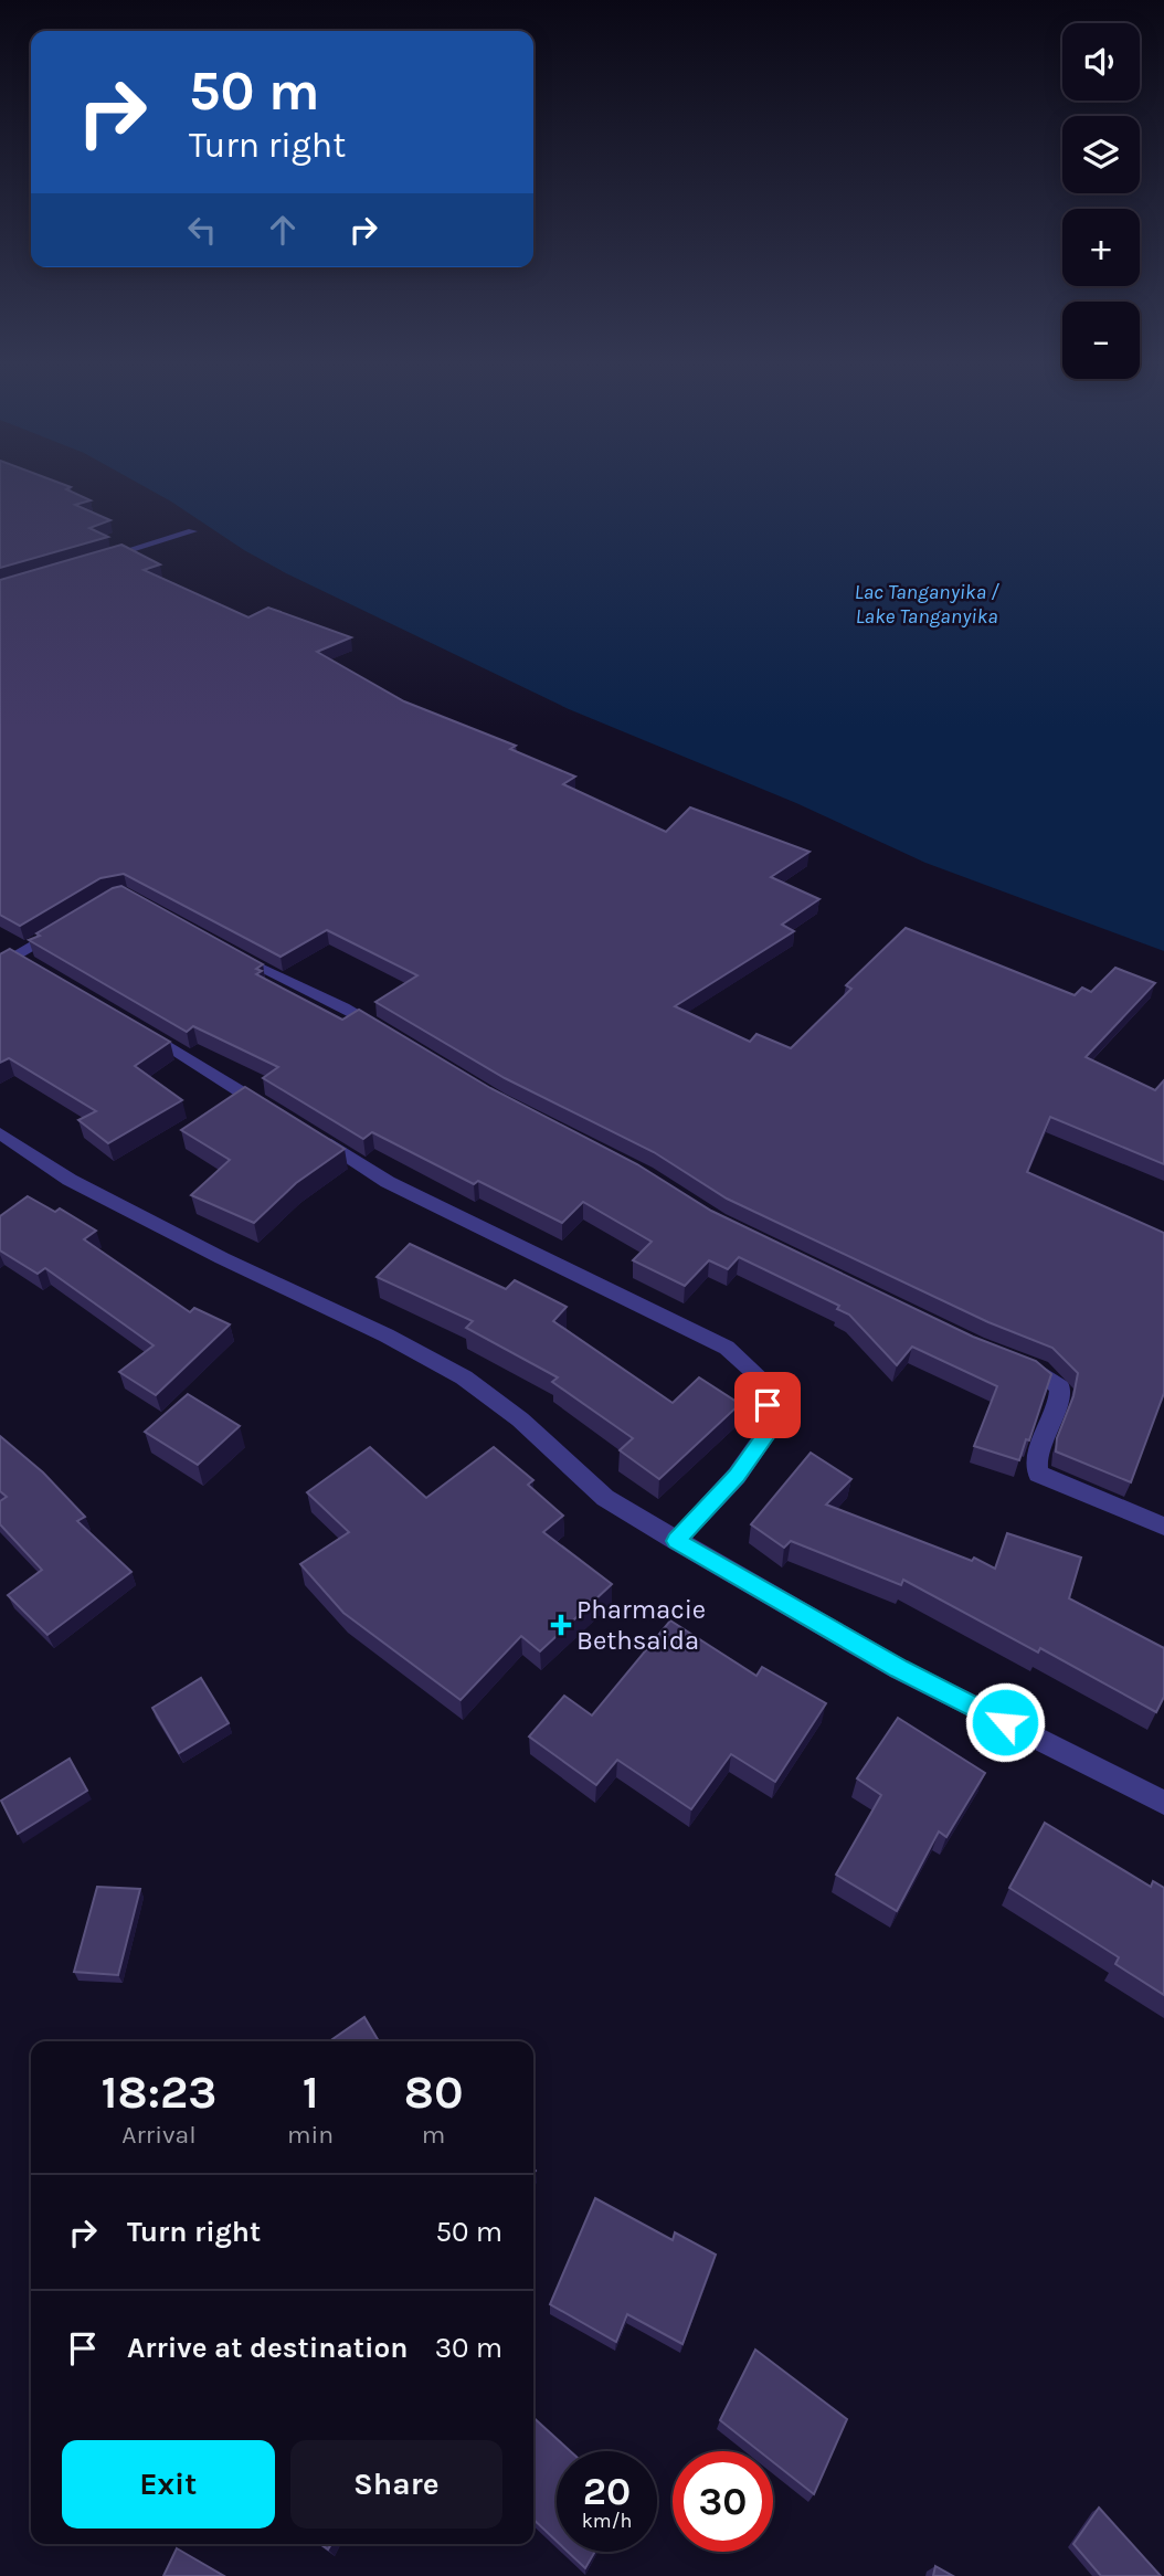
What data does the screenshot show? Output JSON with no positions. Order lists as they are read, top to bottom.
{
  "water": ["Lac Tanganyika / Lake Tanganyika"],
  "places": {
    "health": ["Pharmacie Bethsaida"]
  },
  "page": {
    "map_buttons": ["+", "−"],
    "turn": ["50 m", "Turn right"],
    "eta": [
      "18:23",
      "Arrival",
      "1",
      "min",
      "80",
      "m"
    ],
    "list": [
      {
        "name": "Turn right",
        "value": "50 m"
      },
      {
        "name": "Arrive at destination",
        "value": "30 m"
      }
    ],
    "buttons": ["Exit", "Share"],
    "speed": "20 km/h",
    "limit": "30"
  }
}
